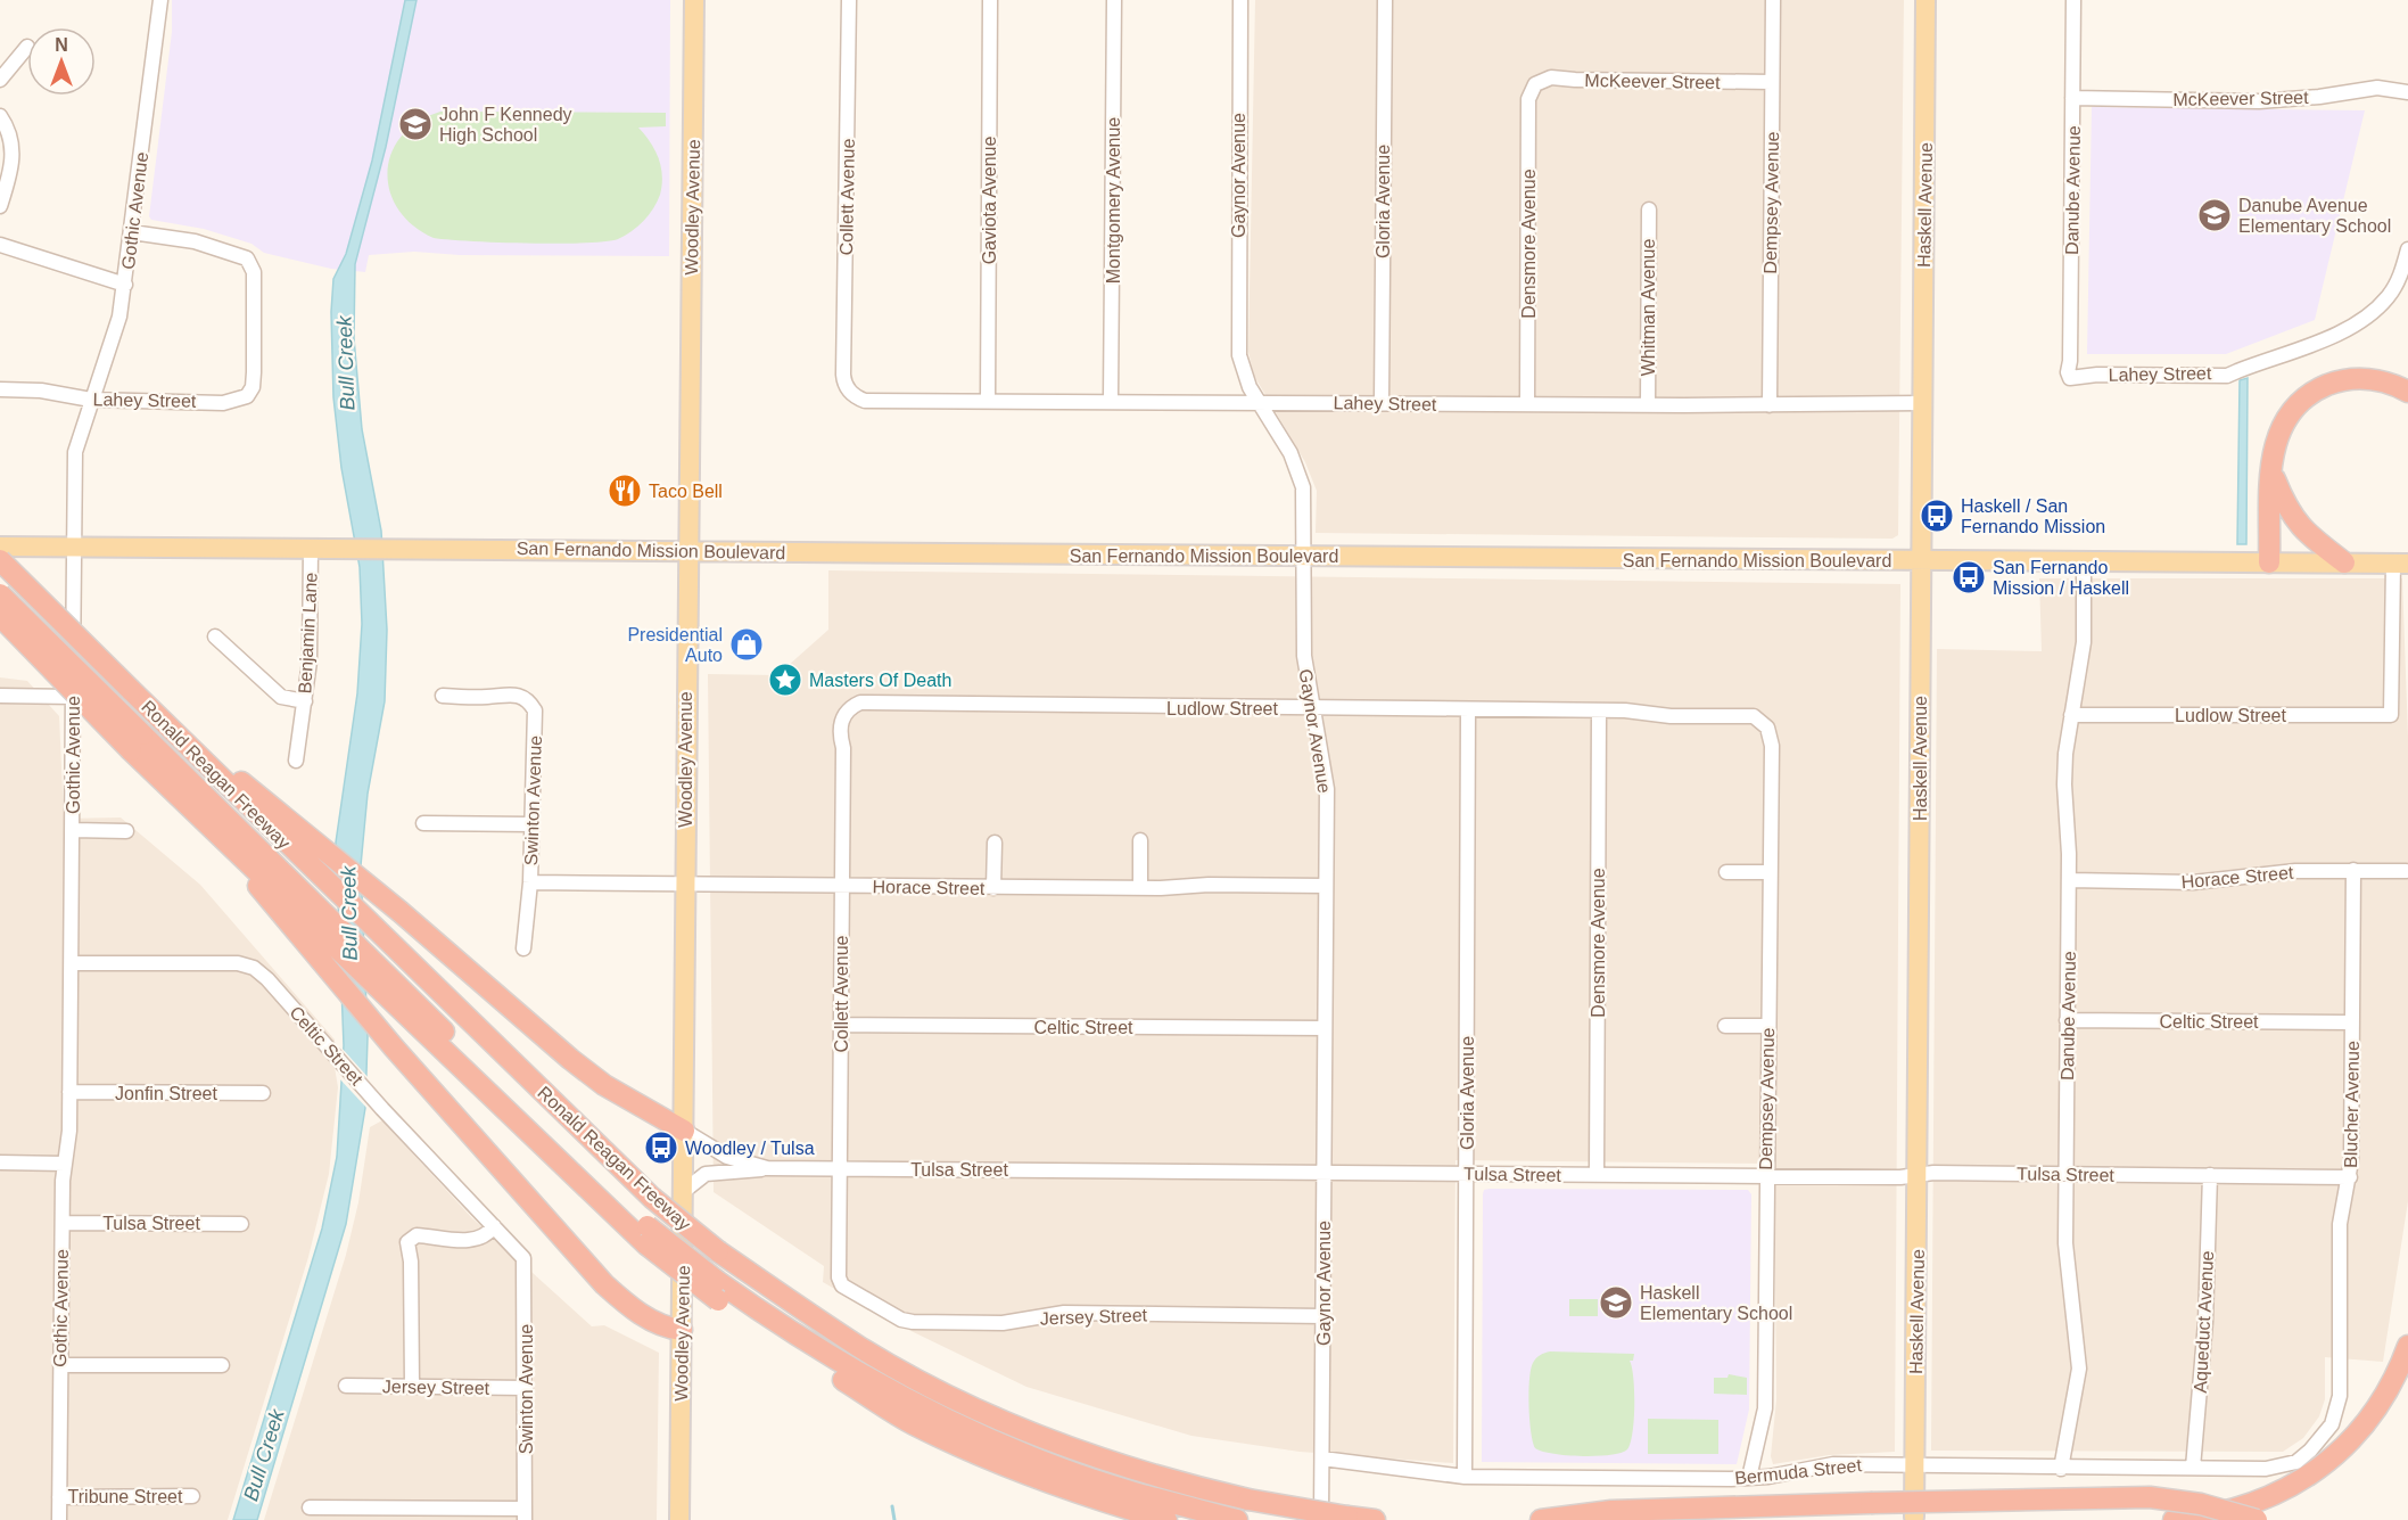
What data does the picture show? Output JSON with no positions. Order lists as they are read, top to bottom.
{
  "streets": {
    "highway": ["Ronald Reagan Freeway"],
    "main road": ["Haskell Avenue", "Woodley Avenue", "San Fernando Mission Boulevard"],
    "street": [
      "McKeever Street",
      "Gaynor Avenue",
      "Danube Avenue",
      "Collett Avenue",
      "Gaviota Avenue",
      "Montgomery Avenue",
      "Gloria Avenue",
      "Dempsey Avenue",
      "Gothic Avenue",
      "Densmore Avenue",
      "Whitman Avenue",
      "Lahey Street",
      "Benjamin Lane",
      "Ludlow Street",
      "Swinton Avenue",
      "Horace Street",
      "Celtic Street",
      "Jonfin Street",
      "Blucher Avenue",
      "Tulsa Street",
      "Jersey Street",
      "Aqueduct Avenue",
      "Bermuda Street",
      "Tribune Street"
    ]
  },
  "crossings": [
    ["McKeever Street", "Danube Avenue"],
    ["McKeever Street", "Dempsey Avenue"],
    ["McKeever Street", "Densmore Avenue"],
    ["Gaynor Avenue", "Lahey Street"],
    ["Gaynor Avenue", "San Fernando Mission Boulevard"],
    ["Gaynor Avenue", "Ludlow Street"],
    ["Gaynor Avenue", "Horace Street"],
    ["Gaynor Avenue", "Celtic Street"],
    ["Gaynor Avenue", "Tulsa Street"],
    ["Gaynor Avenue", "Jersey Street"],
    ["Gaynor Avenue", "Bermuda Street"],
    ["Danube Avenue", "Lahey Street"],
    ["Danube Avenue", "San Fernando Mission Boulevard"],
    ["Danube Avenue", "Ludlow Street"],
    ["Danube Avenue", "Horace Street"],
    ["Danube Avenue", "Celtic Street"],
    ["Danube Avenue", "Tulsa Street"],
    ["Danube Avenue", "Bermuda Street"],
    ["Collett Avenue", "Lahey Street"],
    ["Collett Avenue", "Ludlow Street"],
    ["Collett Avenue", "Horace Street"],
    ["Collett Avenue", "Celtic Street"],
    ["Collett Avenue", "Tulsa Street"],
    ["Collett Avenue", "Jersey Street"],
    ["Gaviota Avenue", "Lahey Street"],
    ["Montgomery Avenue", "Lahey Street"],
    ["Gloria Avenue", "Lahey Street"],
    ["Gloria Avenue", "Ludlow Street"],
    ["Gloria Avenue", "Tulsa Street"],
    ["Gloria Avenue", "Bermuda Street"],
    ["Dempsey Avenue", "Lahey Street"],
    ["Dempsey Avenue", "Ludlow Street"],
    ["Dempsey Avenue", "Tulsa Street"],
    ["Dempsey Avenue", "Bermuda Street"],
    ["Haskell Avenue", "Lahey Street"],
    ["Haskell Avenue", "San Fernando Mission Boulevard"],
    ["Haskell Avenue", "Tulsa Street"],
    ["Haskell Avenue", "Bermuda Street"],
    ["Woodley Avenue", "San Fernando Mission Boulevard"],
    ["Woodley Avenue", "Horace Street"],
    ["Woodley Avenue", "Tulsa Street"],
    ["Gothic Avenue", "Lahey Street"],
    ["Gothic Avenue", "San Fernando Mission Boulevard"],
    ["Gothic Avenue", "Celtic Street"],
    ["Gothic Avenue", "Jonfin Street"],
    ["Gothic Avenue", "Tulsa Street"],
    ["Gothic Avenue", "Tribune Street"],
    ["Densmore Avenue", "Lahey Street"],
    ["Densmore Avenue", "Ludlow Street"],
    ["Densmore Avenue", "Tulsa Street"],
    ["Whitman Avenue", "Lahey Street"],
    ["San Fernando Mission Boulevard", "Benjamin Lane"],
    ["San Fernando Mission Boulevard", "Ludlow Street"],
    ["Swinton Avenue", "Horace Street"],
    ["Swinton Avenue", "Celtic Street"],
    ["Swinton Avenue", "Jersey Street"],
    ["Horace Street", "Blucher Avenue"],
    ["Celtic Street", "Blucher Avenue"],
    ["Blucher Avenue", "Tulsa Street"],
    ["Blucher Avenue", "Bermuda Street"],
    ["Tulsa Street", "Aqueduct Avenue"],
    ["Aqueduct Avenue", "Bermuda Street"]
  ],
  "water": ["Bull Creek"],
  "places": {
    "school or university": ["John F Kennedy High School", "Danube Avenue Elementary School", "Haskell Elementary School"],
    "restaurant": ["Taco Bell"],
    "bus stop": ["Haskell / San Fernando Mission", "San Fernando Mission / Haskell", "Woodley / Tulsa"],
    "shop": ["Presidential Auto"],
    "place": ["Masters Of Death"]
  },
  "north": "top"
}
